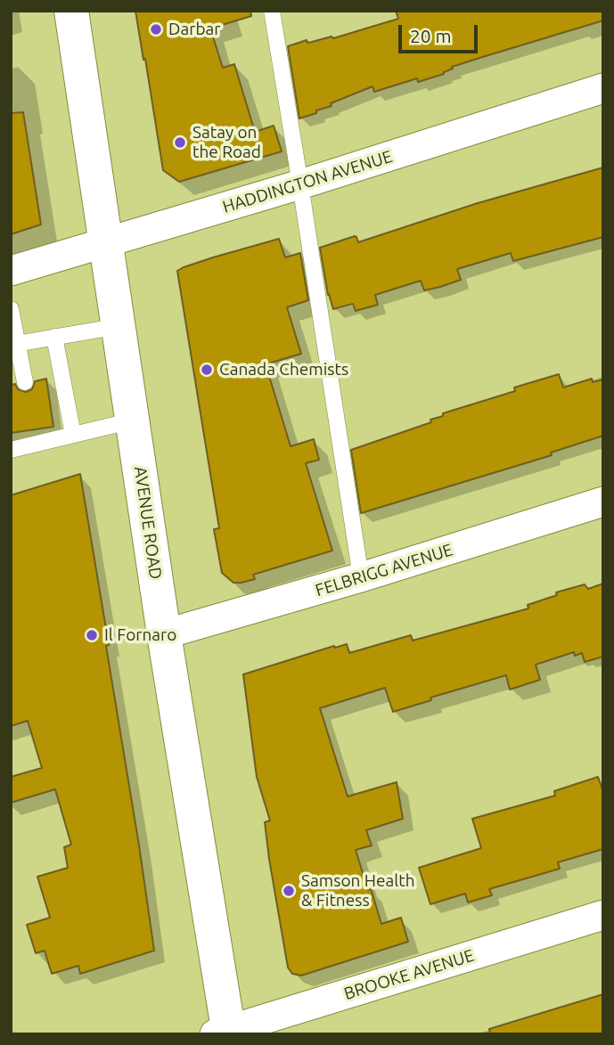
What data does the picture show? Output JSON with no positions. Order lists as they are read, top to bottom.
{
  "streets": {
    "main road": ["AVENUE ROAD"],
    "street": ["HADDINGTON AVENUE", "FELBRIGG AVENUE", "BROOKE AVENUE"]
  },
  "crossings": [
    ["HADDINGTON AVENUE", "AVENUE ROAD"],
    ["AVENUE ROAD", "FELBRIGG AVENUE"],
    ["AVENUE ROAD", "BROOKE AVENUE"]
  ],
  "places": [
    "Darbar",
    "Satay on the Road",
    "Canada Chemists",
    "Il Fornaro",
    "Samson Health & Fitness"
  ],
  "scale_bar": "20 m"
}
